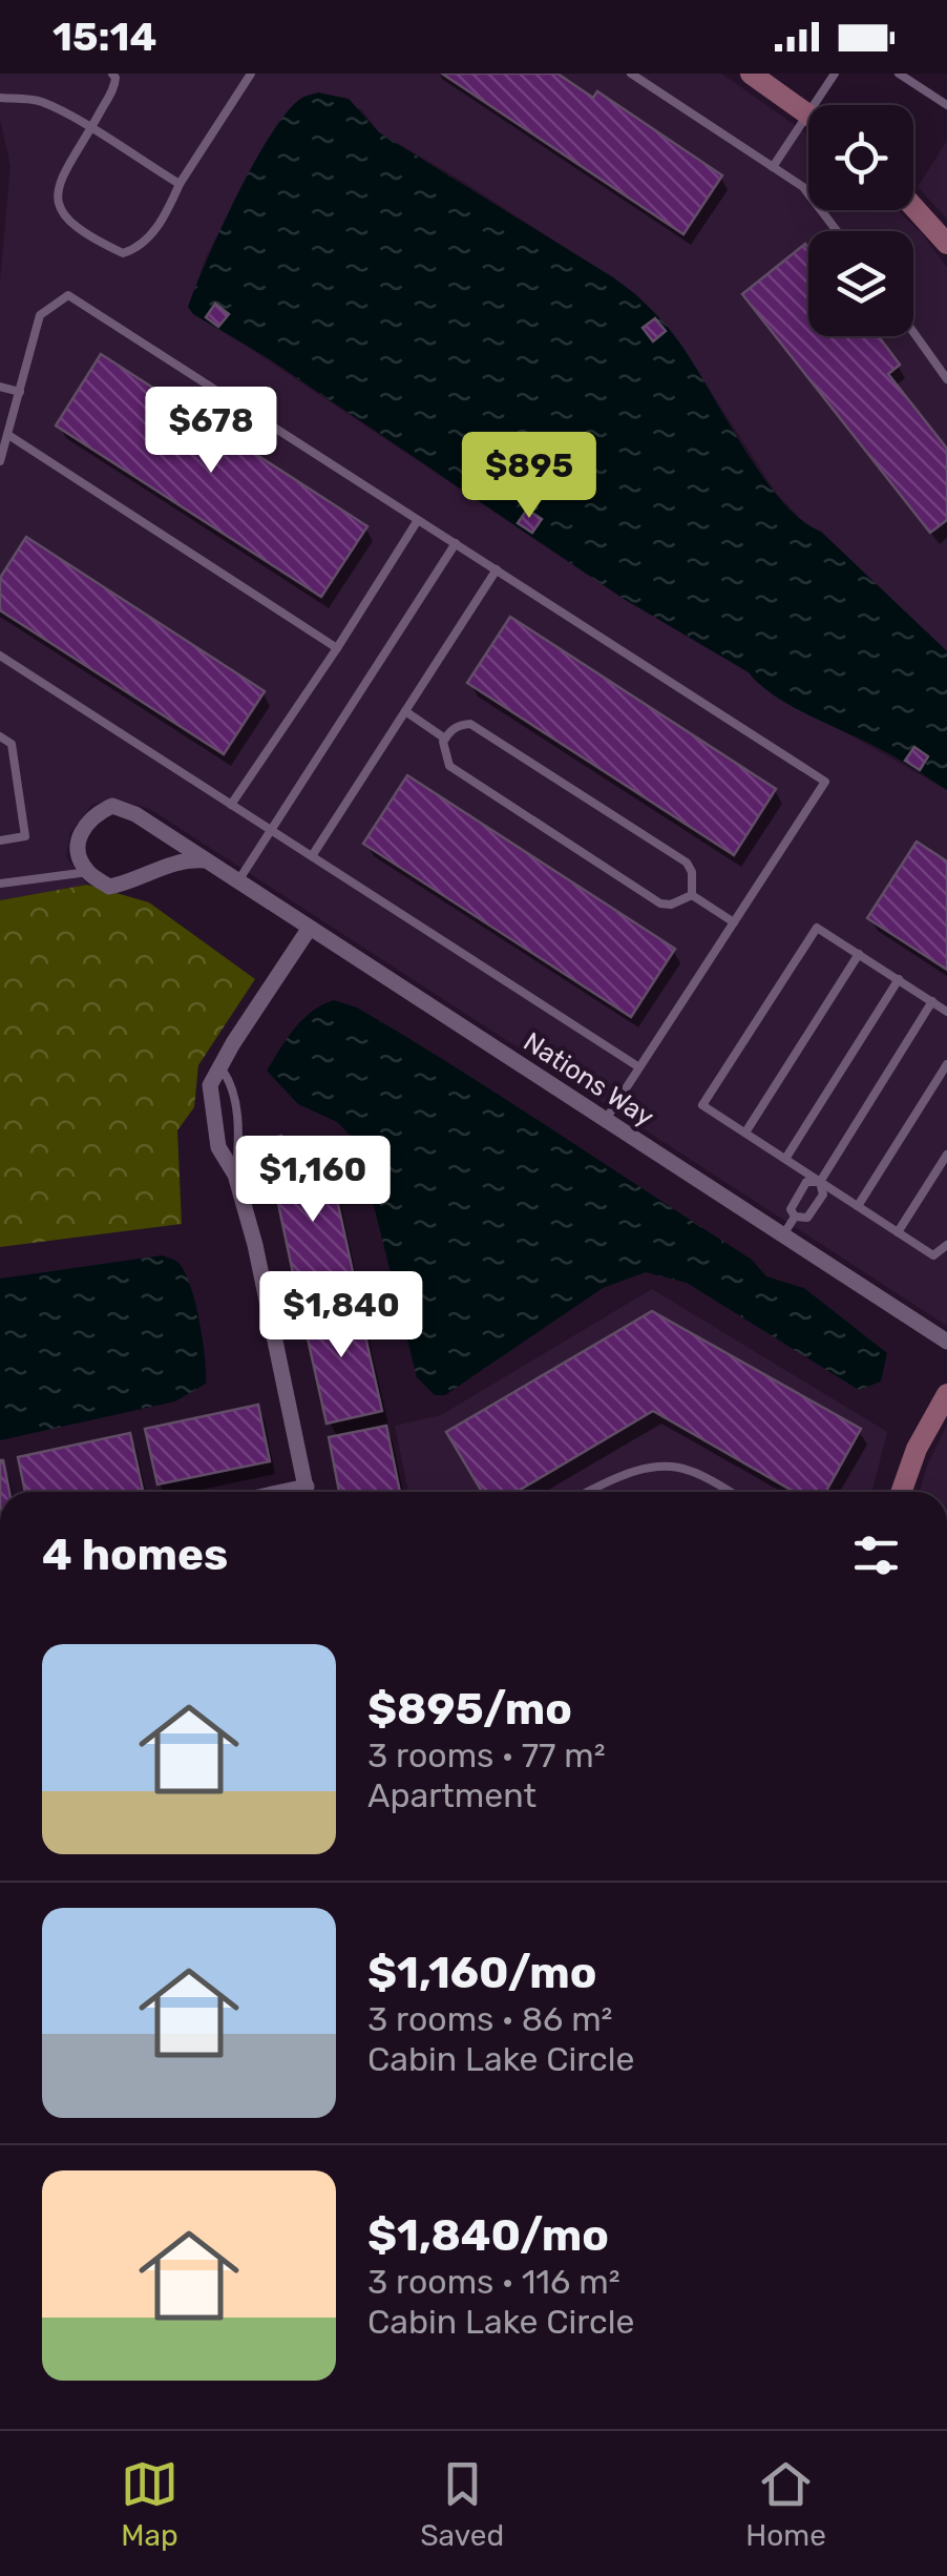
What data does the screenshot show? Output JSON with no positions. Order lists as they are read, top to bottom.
{
  "streets": {
    "street": ["Nations Way"]
  },
  "page": {
    "status": "15:14",
    "price": [
      "$678",
      "$895",
      "$1,160",
      "$1,840"
    ],
    "heading": "4 homes",
    "list": [
      {
        "name": "$895/mo",
        "note": "3 rooms · 77 m² · Apartment"
      },
      {
        "name": "$1,160/mo",
        "note": "3 rooms · 86 m² · Cabin Lake Circle"
      },
      {
        "name": "$1,840/mo",
        "note": "3 rooms · 116 m² · Cabin Lake Circle"
      }
    ],
    "tabs": ["Map", "Saved", "Home"]
  }
}
